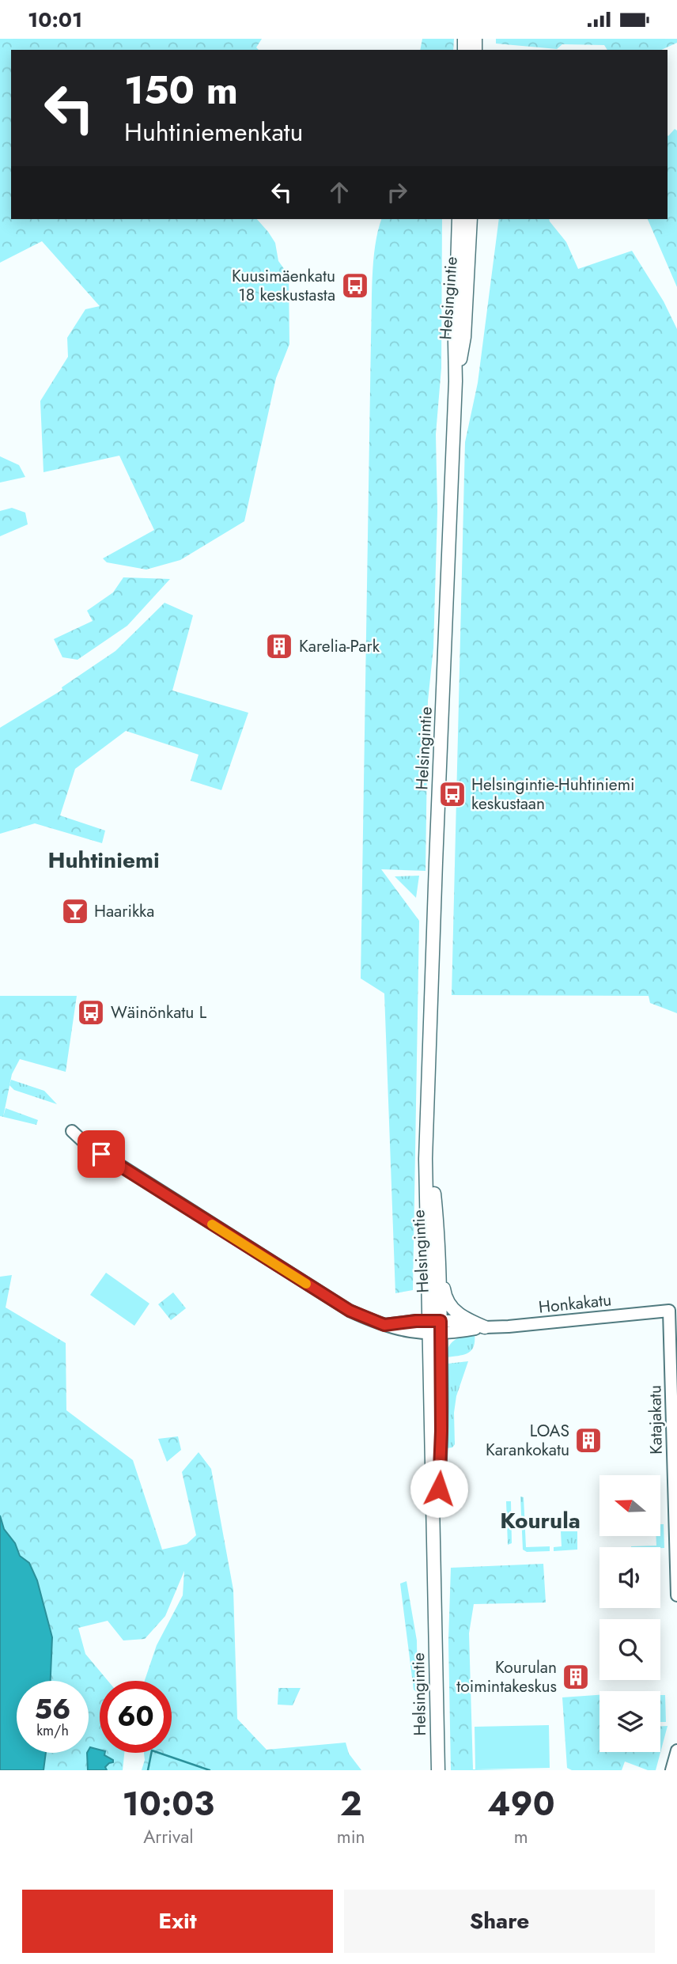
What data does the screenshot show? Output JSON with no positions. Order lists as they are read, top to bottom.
{
  "streets": {
    "main road": ["Helsingintie"],
    "street": ["Honkakatu", "Katajakatu"]
  },
  "crossings": [
    ["Helsingintie", "Honkakatu"],
    ["Honkakatu", "Katajakatu"]
  ],
  "districts": ["Huhtiniemi", "Kourula"],
  "places": {
    "bus stop": ["Kuusimäenkatu 18 keskustasta", "Helsingintie-Huhtiniemi keskustaan", "Wäinönkatu L"],
    "building": ["Karelia-Park", "LOAS Karankokatu", "Kourulan toimintakeskus"],
    "bar": ["Haarikka"]
  },
  "north": "left",
  "page": {
    "status": "10:01",
    "turn": ["150 m", "Huhtiniemenkatu"],
    "speed": "56 km/h",
    "limit": "60",
    "eta": [
      "10:03",
      "Arrival",
      "2",
      "min",
      "490",
      "m"
    ],
    "buttons": ["Exit", "Share"]
  }
}
